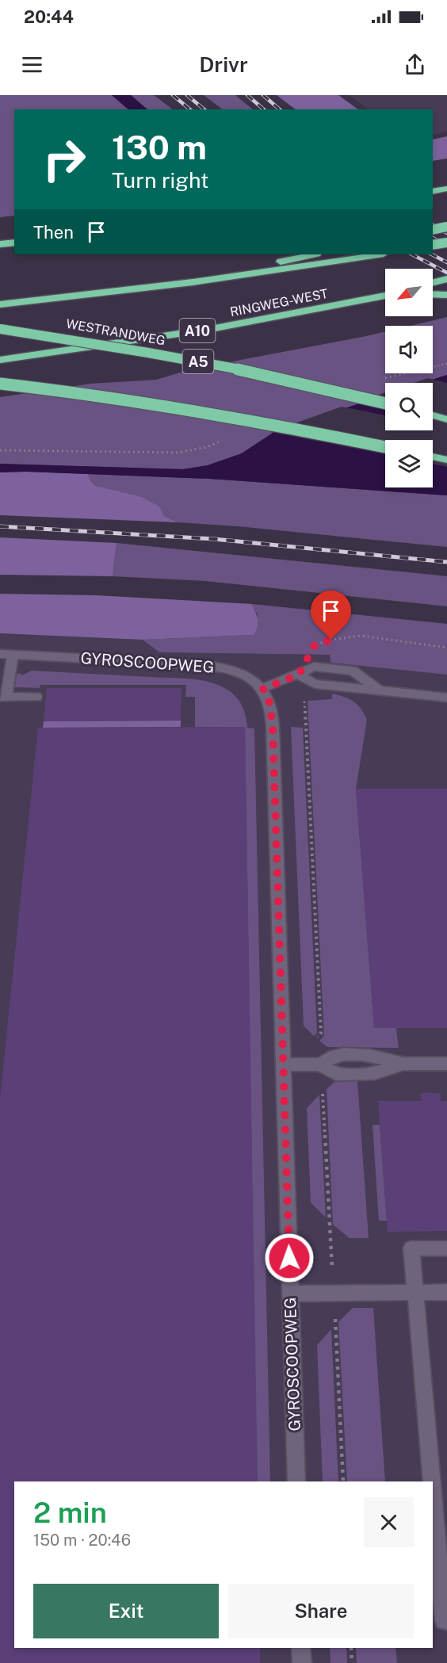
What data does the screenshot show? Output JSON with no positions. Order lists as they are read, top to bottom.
{
  "streets": {
    "highway": [
      "RINGWEG-WEST",
      "A10",
      "WESTRANDWEG",
      "A5"
    ],
    "street": ["GYROSCOOPWEG"]
  },
  "north": "bottom left",
  "page": {
    "status": "20:44",
    "header": "Drivr",
    "turn": ["130 m", "Turn right"],
    "then": "Then",
    "heading": ["2 min", "150 m · 20:46"],
    "buttons": ["Exit", "Share"]
  }
}
